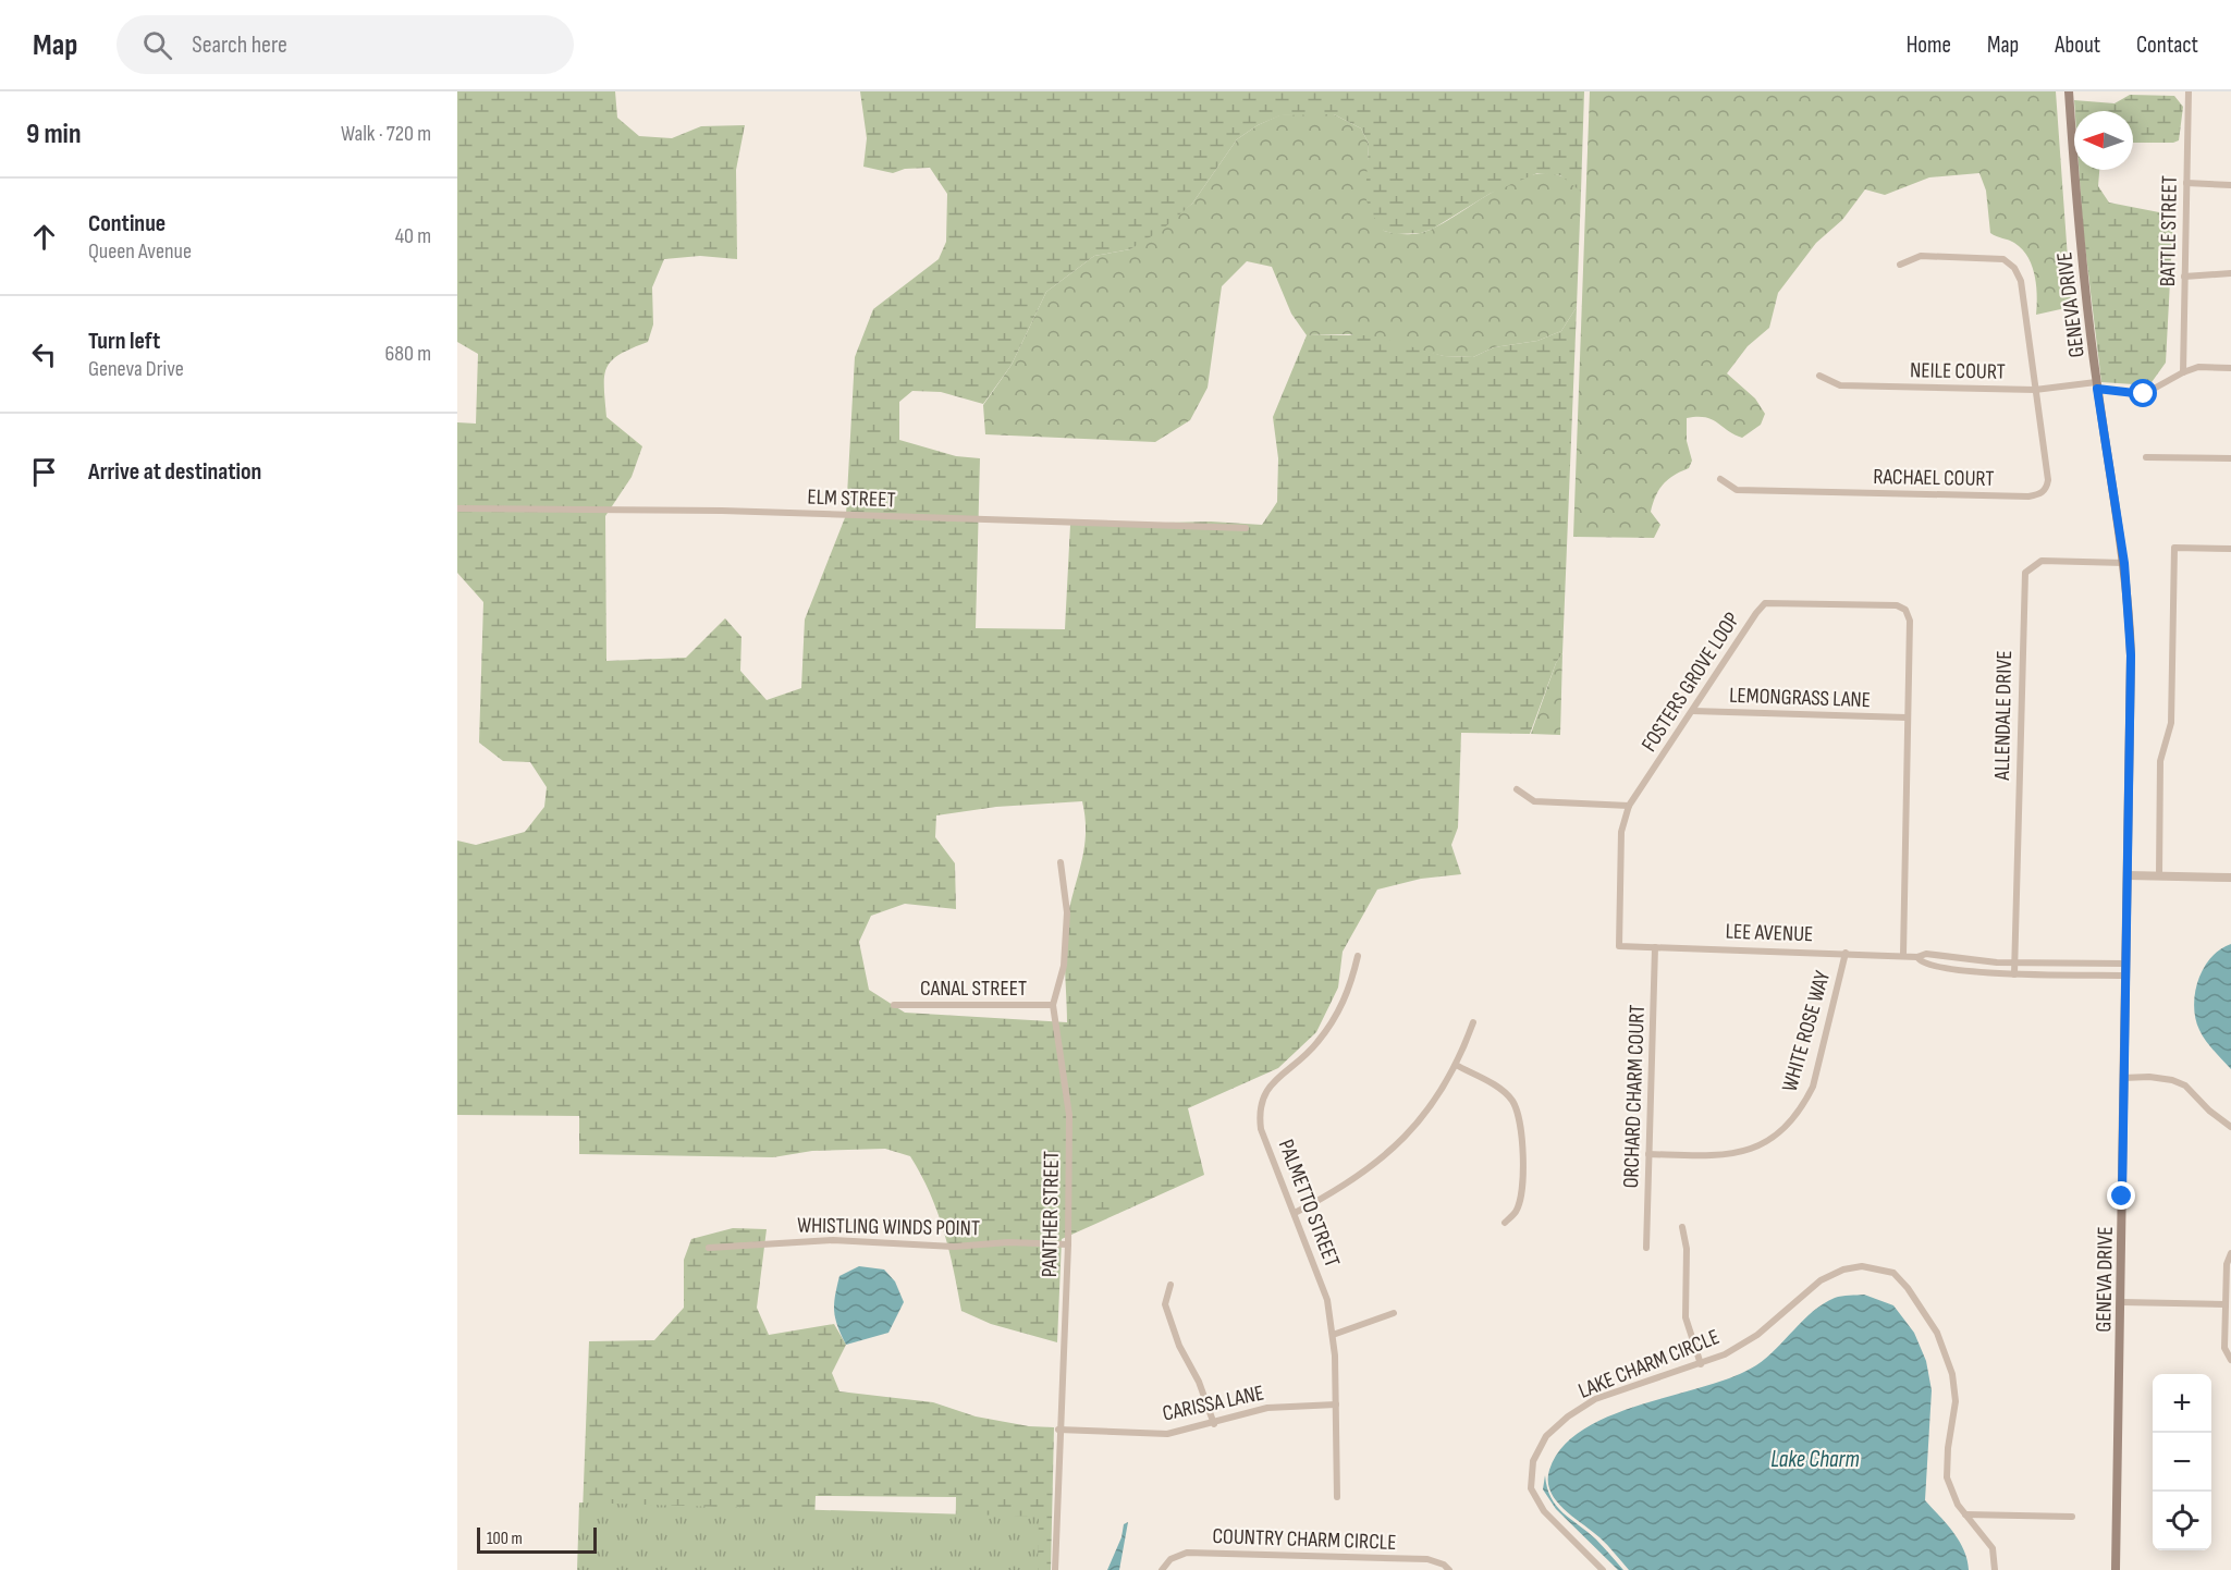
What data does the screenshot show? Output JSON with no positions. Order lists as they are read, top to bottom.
{
  "streets": {
    "main road": ["GENEVA DRIVE"],
    "street": [
      "BATTLE STREET",
      "NEILE COURT",
      "RACHAEL COURT",
      "ELM STREET",
      "FOSTERS GROVE LOOP",
      "LEMONGRASS LANE",
      "ALLENDALE DRIVE",
      "LEE AVENUE",
      "CANAL STREET",
      "WHITE ROSE WAY",
      "ORCHARD CHARM COURT",
      "PALMETTO STREET",
      "PANTHER STREET",
      "WHISTLING WINDS POINT",
      "LAKE CHARM CIRCLE",
      "CARISSA LANE",
      "COUNTRY CHARM CIRCLE"
    ]
  },
  "crossings": [
    ["BATTLE STREET", "NEILE COURT"],
    ["GENEVA DRIVE", "NEILE COURT"],
    ["GENEVA DRIVE", "ALLENDALE DRIVE"],
    ["GENEVA DRIVE", "LEE AVENUE"],
    ["NEILE COURT", "RACHAEL COURT"],
    ["FOSTERS GROVE LOOP", "LEMONGRASS LANE"],
    ["FOSTERS GROVE LOOP", "LEE AVENUE"],
    ["ALLENDALE DRIVE", "LEE AVENUE"],
    ["LEE AVENUE", "WHITE ROSE WAY"],
    ["LEE AVENUE", "ORCHARD CHARM COURT"],
    ["CANAL STREET", "PANTHER STREET"],
    ["WHITE ROSE WAY", "ORCHARD CHARM COURT"],
    ["PALMETTO STREET", "CARISSA LANE"],
    ["PANTHER STREET", "WHISTLING WINDS POINT"],
    ["PANTHER STREET", "CARISSA LANE"]
  ],
  "water": ["Lake Charm"],
  "scale_bar": "100 m",
  "north": "left",
  "page": {
    "header": "Map",
    "search": "Search here",
    "nav": [
      "Home",
      "Map",
      "About",
      "Contact"
    ],
    "heading": ["9 min", "Walk · 720 m"],
    "list": [
      ["Continue", "Queen Avenue", "40 m"],
      ["Turn left", "Geneva Drive", "680 m"],
      "Arrive at destination"
    ],
    "map_buttons": ["+", "−"],
    "scale": "100 m"
  }
}
